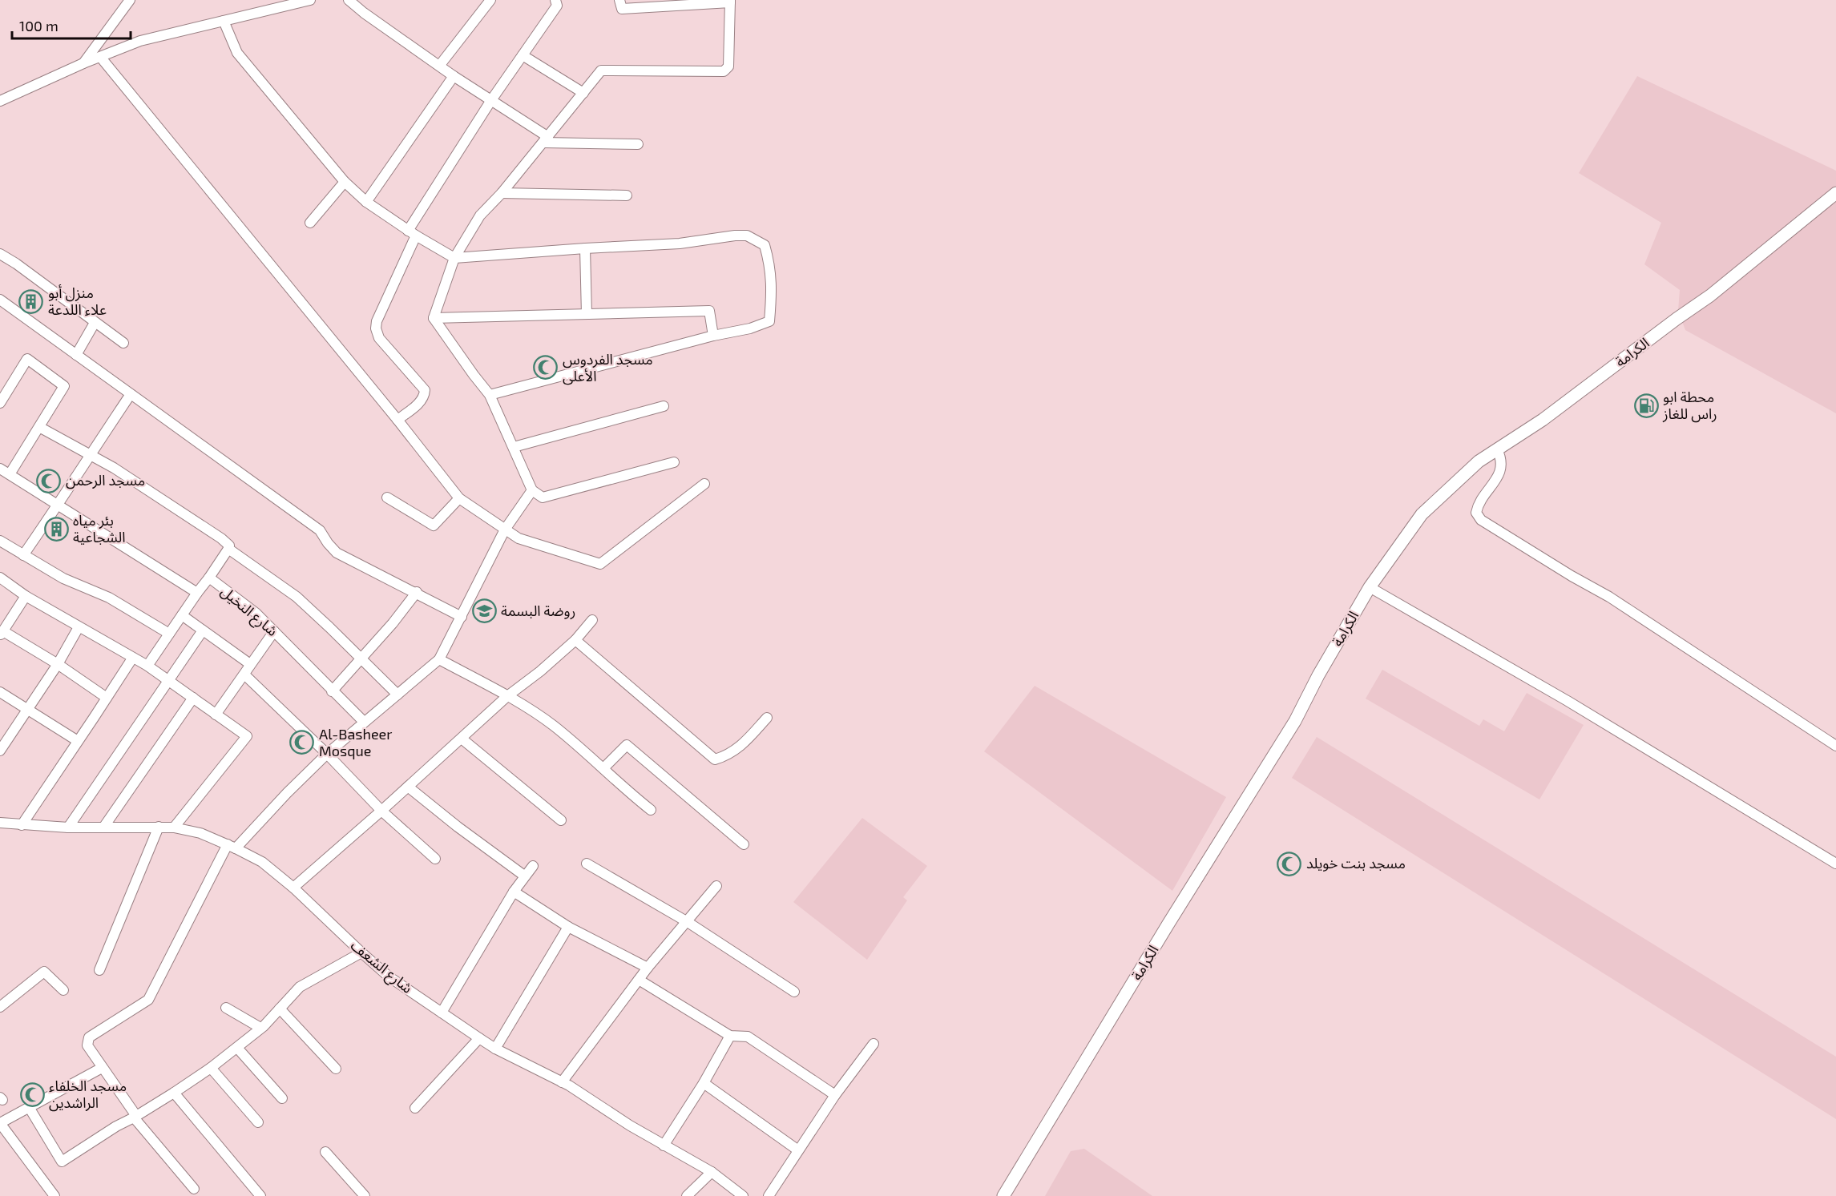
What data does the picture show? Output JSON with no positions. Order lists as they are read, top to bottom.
{
  "streets": {
    "main road": ["الكرامة"],
    "street": ["شارع النخيل", "شارع الشعف"]
  },
  "places": {
    "building": ["منزل أبو علاء اللدعة", "بئر مياه الشجاعية"],
    "mosque": [
      "مسجد الفردوس الأعلى",
      "مسجد الرحمن",
      "Al-Basheer Mosque",
      "مسجد بنت خويلد",
      "مسجد الخلفاء الراشدين"
    ],
    "fuel station": ["محطة ابو راس للغاز"],
    "school or university": ["روضة البسمة"]
  },
  "scale_bar": "100 m"
}
